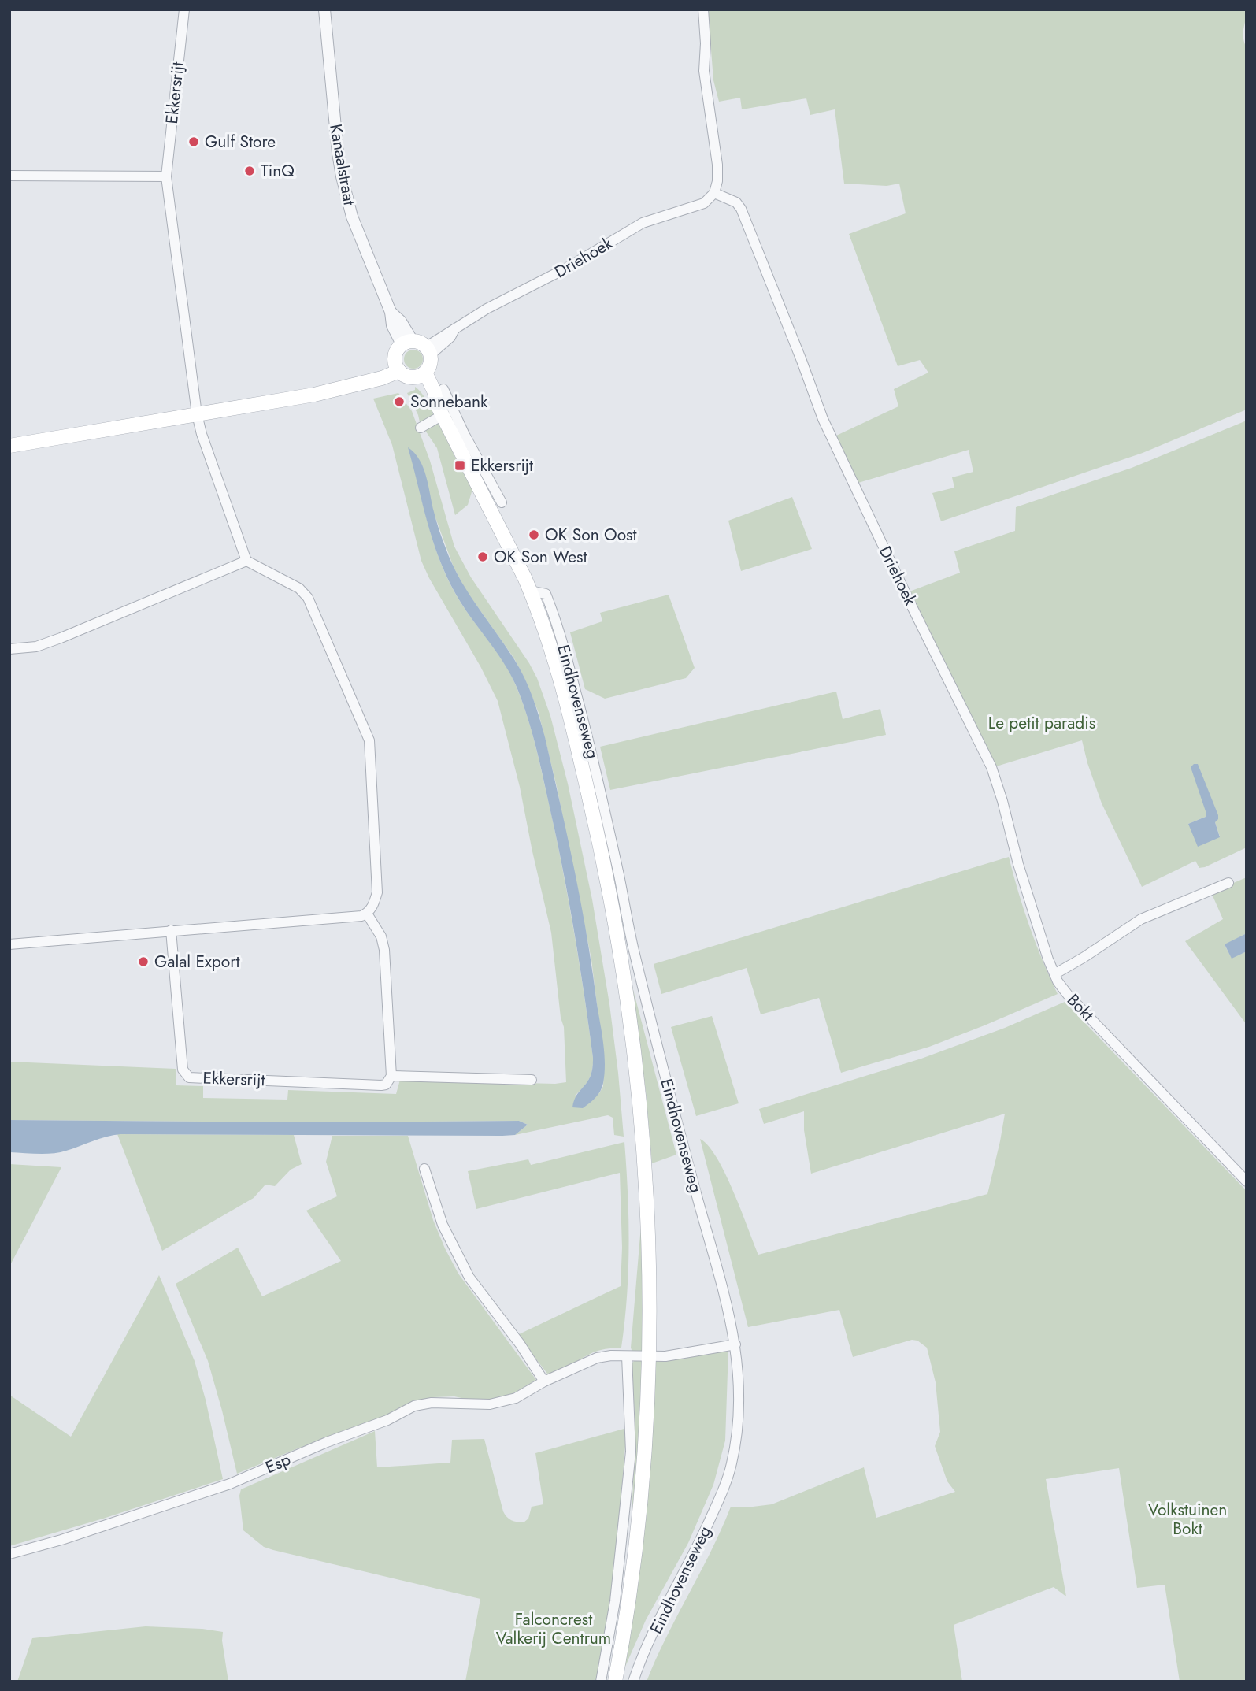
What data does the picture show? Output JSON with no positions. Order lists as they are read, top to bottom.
{
  "streets": {
    "main road": ["Eindhovenseweg"],
    "street": [
      "Ekkersrijt",
      "Kanaalstraat",
      "Driehoek",
      "Bokt",
      "Esp"
    ]
  },
  "crossings": [
    ["Kanaalstraat", "Driehoek"],
    ["Kanaalstraat", "Eindhovenseweg"],
    ["Driehoek", "Eindhovenseweg"],
    ["Driehoek", "Bokt"],
    ["Eindhovenseweg", "Esp"]
  ],
  "parks": ["Le petit paradis", "Volkstuinen Bokt", "Falconcrest Valkerij Centrum"],
  "places": {
    "other": [
      "Gulf Store",
      "TinQ",
      "Sonnebank",
      "OK Son Oost",
      "OK Son West",
      "Galal Export"
    ],
    "transit": ["Ekkersrijt"]
  }
}
